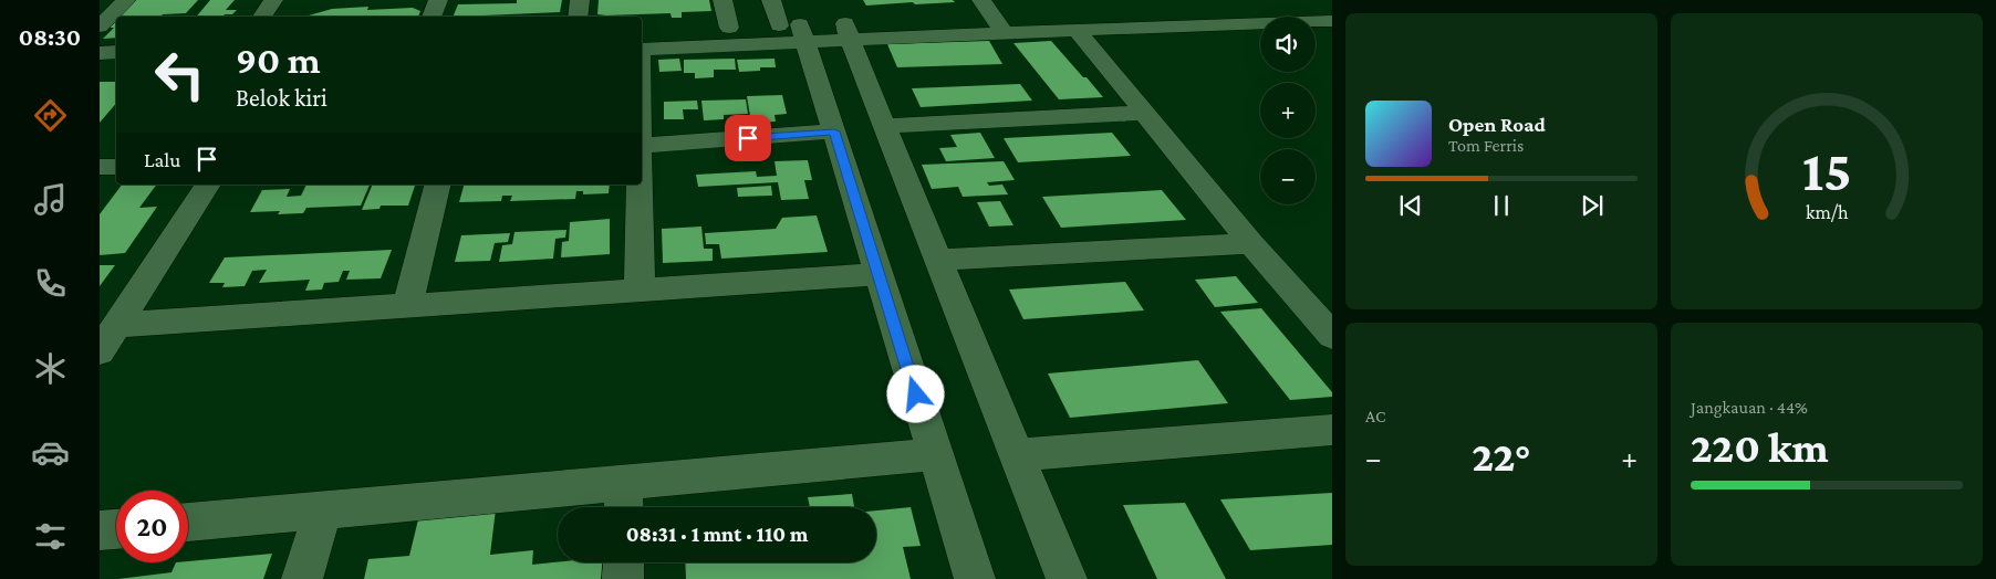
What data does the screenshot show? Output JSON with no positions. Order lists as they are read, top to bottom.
{
  "page": {
    "tabs": "08:30",
    "map_buttons": ["+", "−"],
    "turn": ["90 m", "Belok kiri"],
    "song": ["Open Road", "Tom Ferris"],
    "then": "Lalu",
    "tile": [
      "AC",
      ["Jangkauan · 44%", "220 km"]
    ],
    "heat": ["−", "22°", "+"],
    "limit": "20",
    "trip": "08:31 · 1 mnt · 110 m",
    "gauge": ["15", "km/h"]
  }
}
